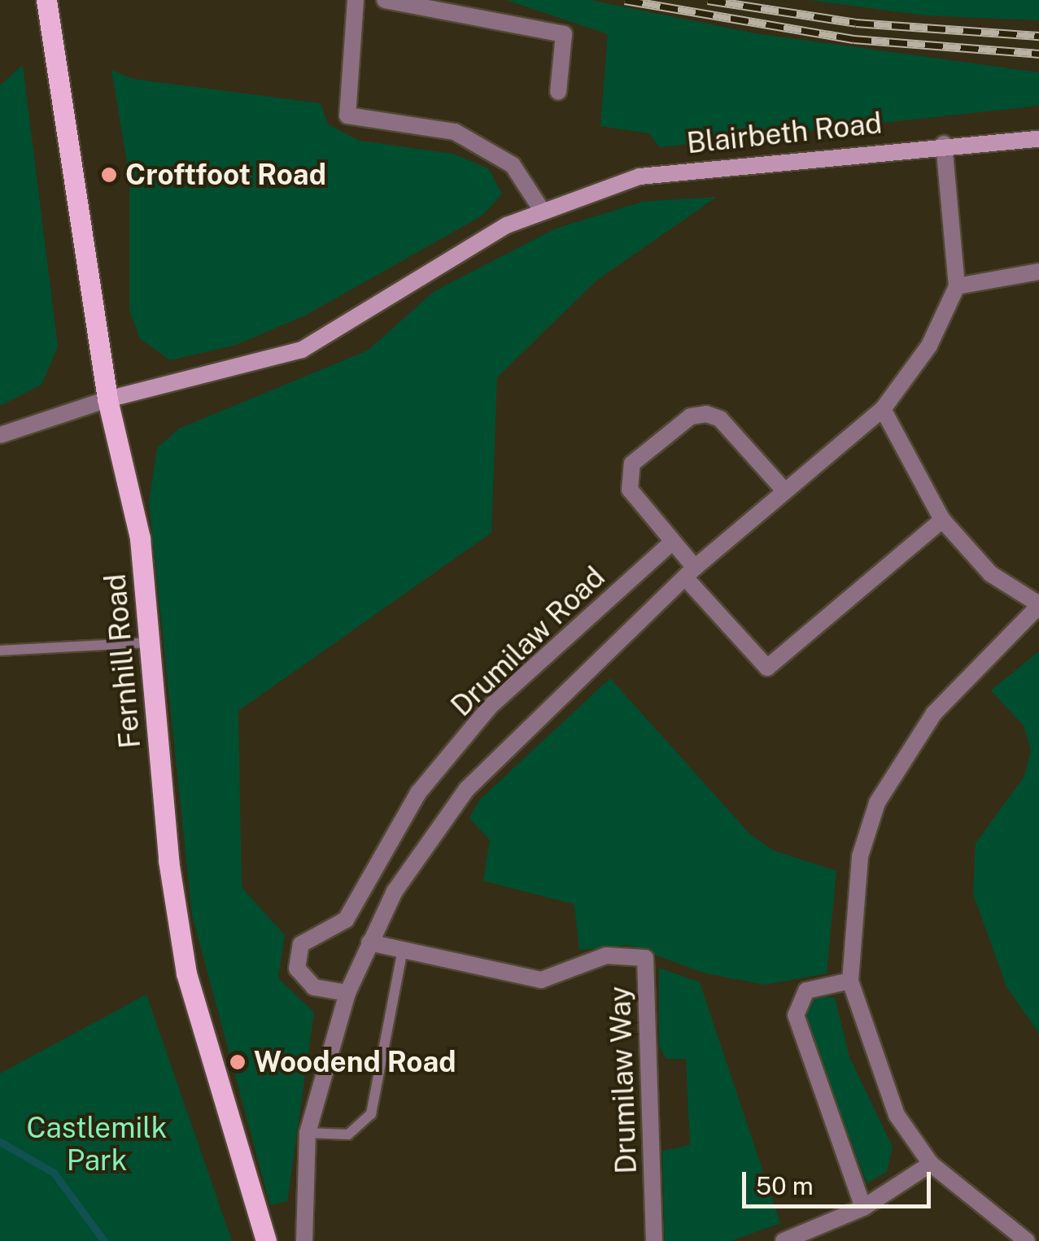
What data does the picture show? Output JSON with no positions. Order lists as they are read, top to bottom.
{
  "streets": {
    "main road": ["Blairbeth Road", "Fernhill Road"],
    "street": ["Drumilaw Road", "Drumilaw Way"]
  },
  "crossings": [
    ["Blairbeth Road", "Fernhill Road"]
  ],
  "parks": ["Castlemilk Park"],
  "places": ["Croftfoot Road", "Woodend Road"],
  "scale_bar": "50 m"
}
